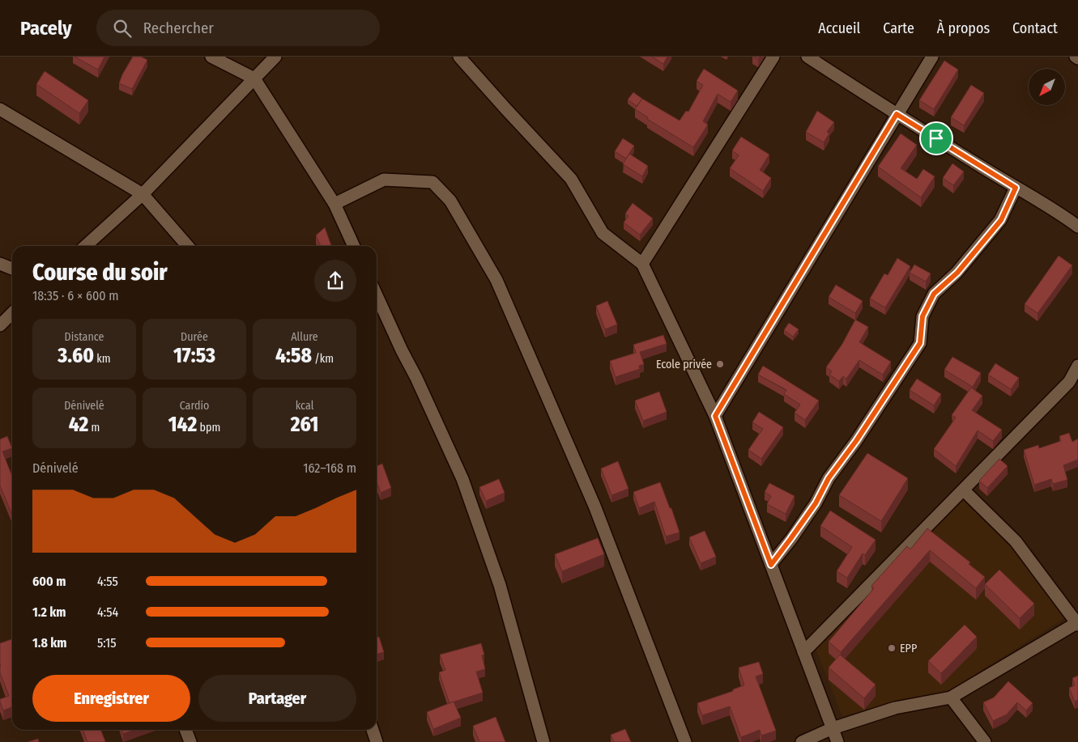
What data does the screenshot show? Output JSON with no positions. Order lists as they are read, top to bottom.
{
  "places": ["Ecole privée", "EPP"],
  "north": "bottom left",
  "page": {
    "header": "Pacely",
    "search": "Rechercher",
    "nav": [
      "Accueil",
      "Carte",
      "À propos",
      "Contact"
    ],
    "heading": ["Course du soir", "18:35 · 6 × 600 m"],
    "stats": [
      ["Distance", "3.60 km"],
      ["Durée", "17:53"],
      ["Allure", "4:58 /km"],
      ["Dénivelé", "42 m"],
      ["Cardio", "142 bpm"],
      ["kcal", "261"]
    ],
    "chart": ["Dénivelé", "162–168 m"],
    "list": [
      {
        "name": "600 m",
        "note": "4:55"
      },
      {
        "name": "1.2 km",
        "note": "4:54"
      },
      {
        "name": "1.8 km",
        "note": "5:15"
      }
    ],
    "buttons": ["Enregistrer", "Partager"]
  }
}
